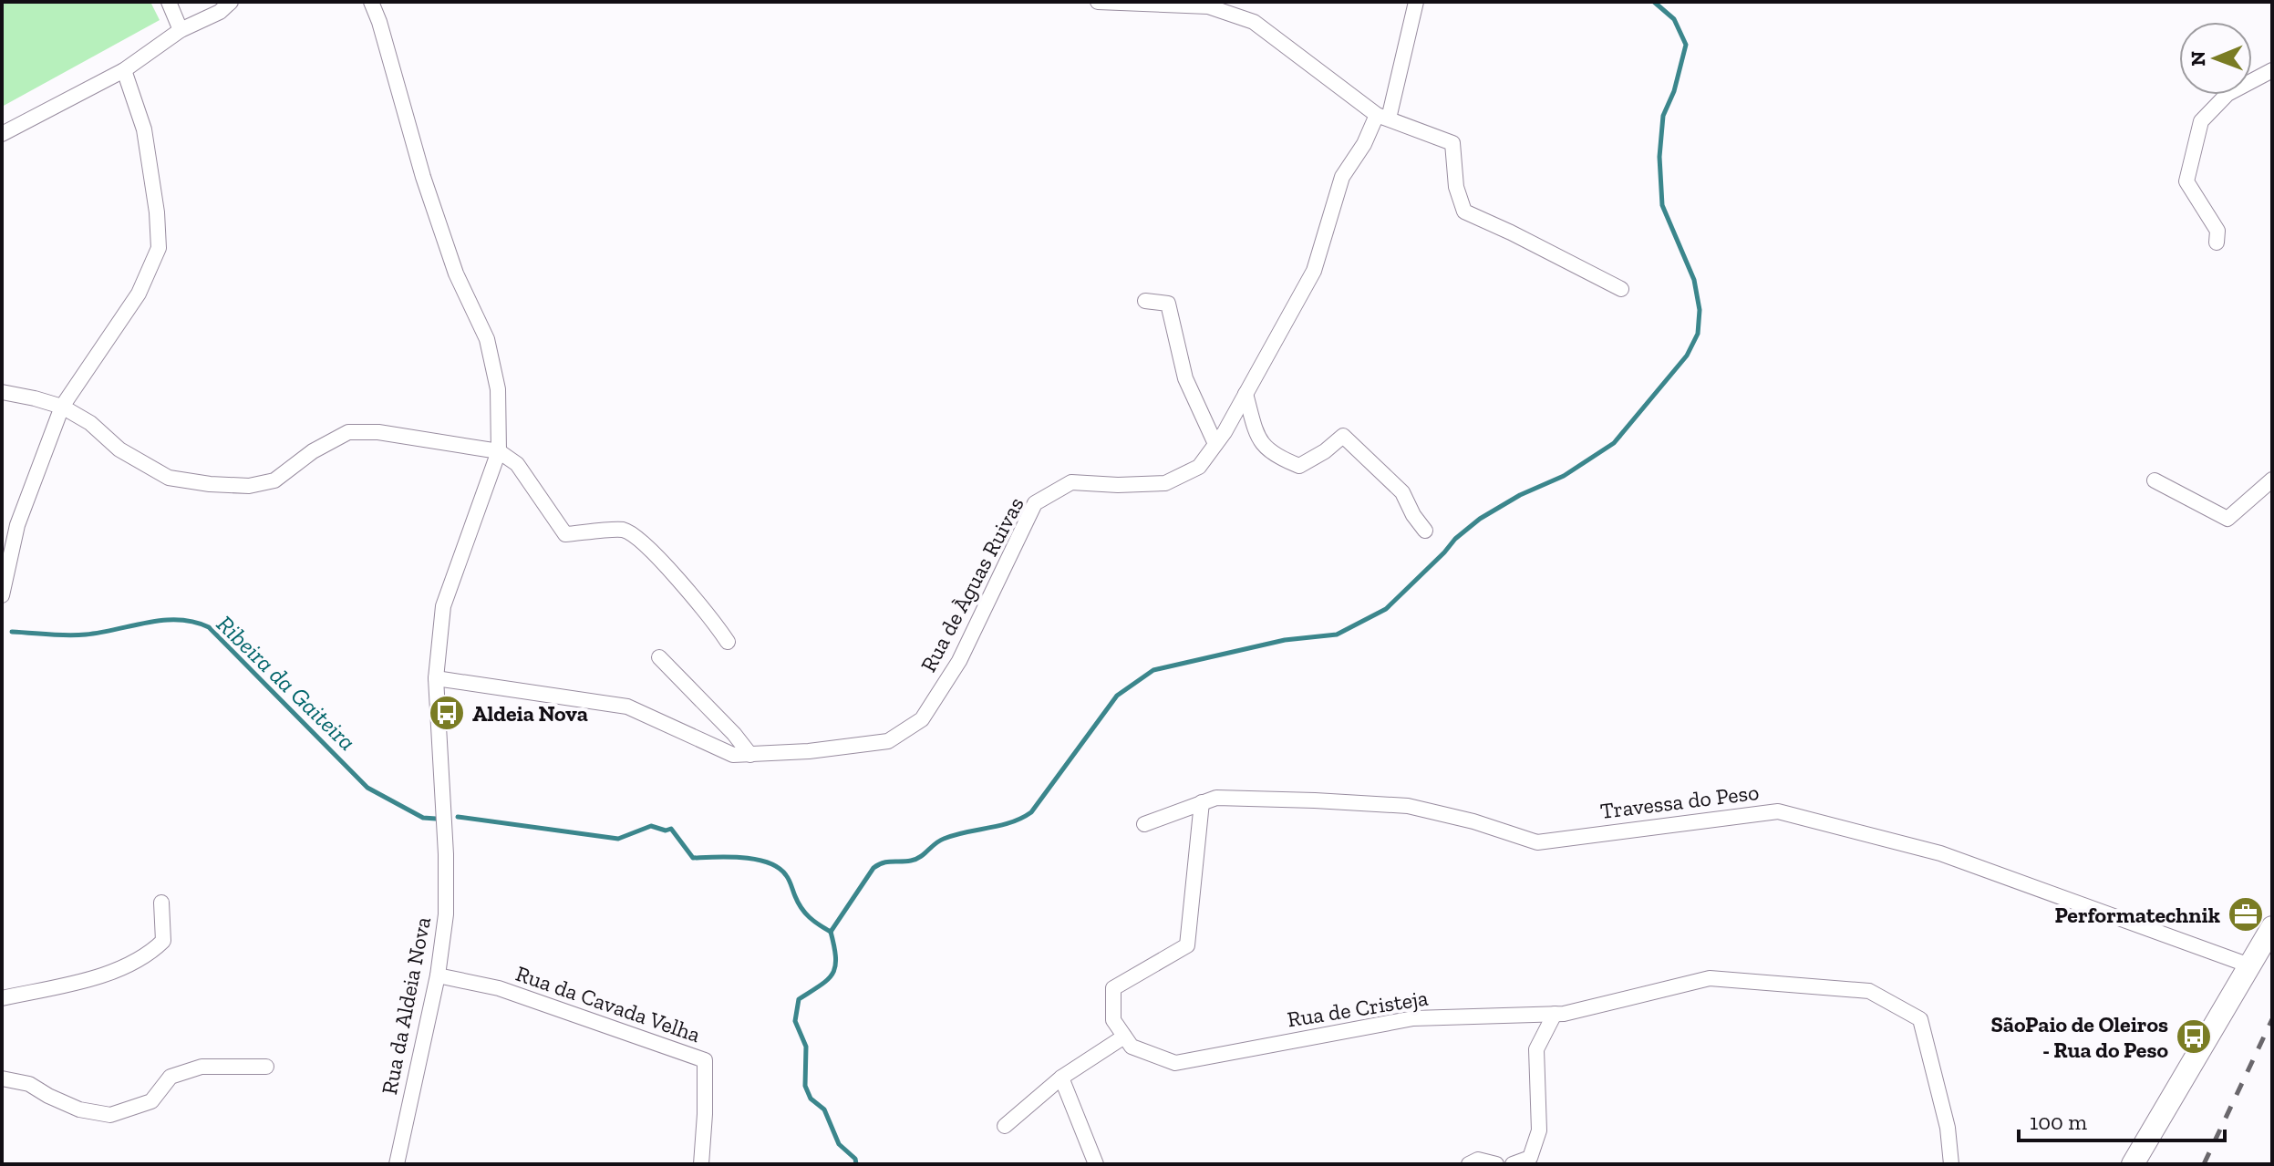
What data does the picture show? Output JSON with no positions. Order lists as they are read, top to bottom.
{
  "streets": {
    "street": [
      "Rua de Àguas Ruivas",
      "Travessa do Peso",
      "Rua da Cavada Velha",
      "Rua da Aldeia Nova",
      "Rua de Cristeja"
    ]
  },
  "crossings": [
    ["Rua de Àguas Ruivas", "Rua da Aldeia Nova"],
    ["Rua da Cavada Velha", "Rua da Aldeia Nova"]
  ],
  "water": ["Ribeira da Gaiteira"],
  "places": {
    "bus stop": ["Aldeia Nova", "SãoPaio de Oleiros - Rua do Peso"],
    "office": ["Performatechnik"]
  },
  "scale_bar": "100 m",
  "north": "left"
}
